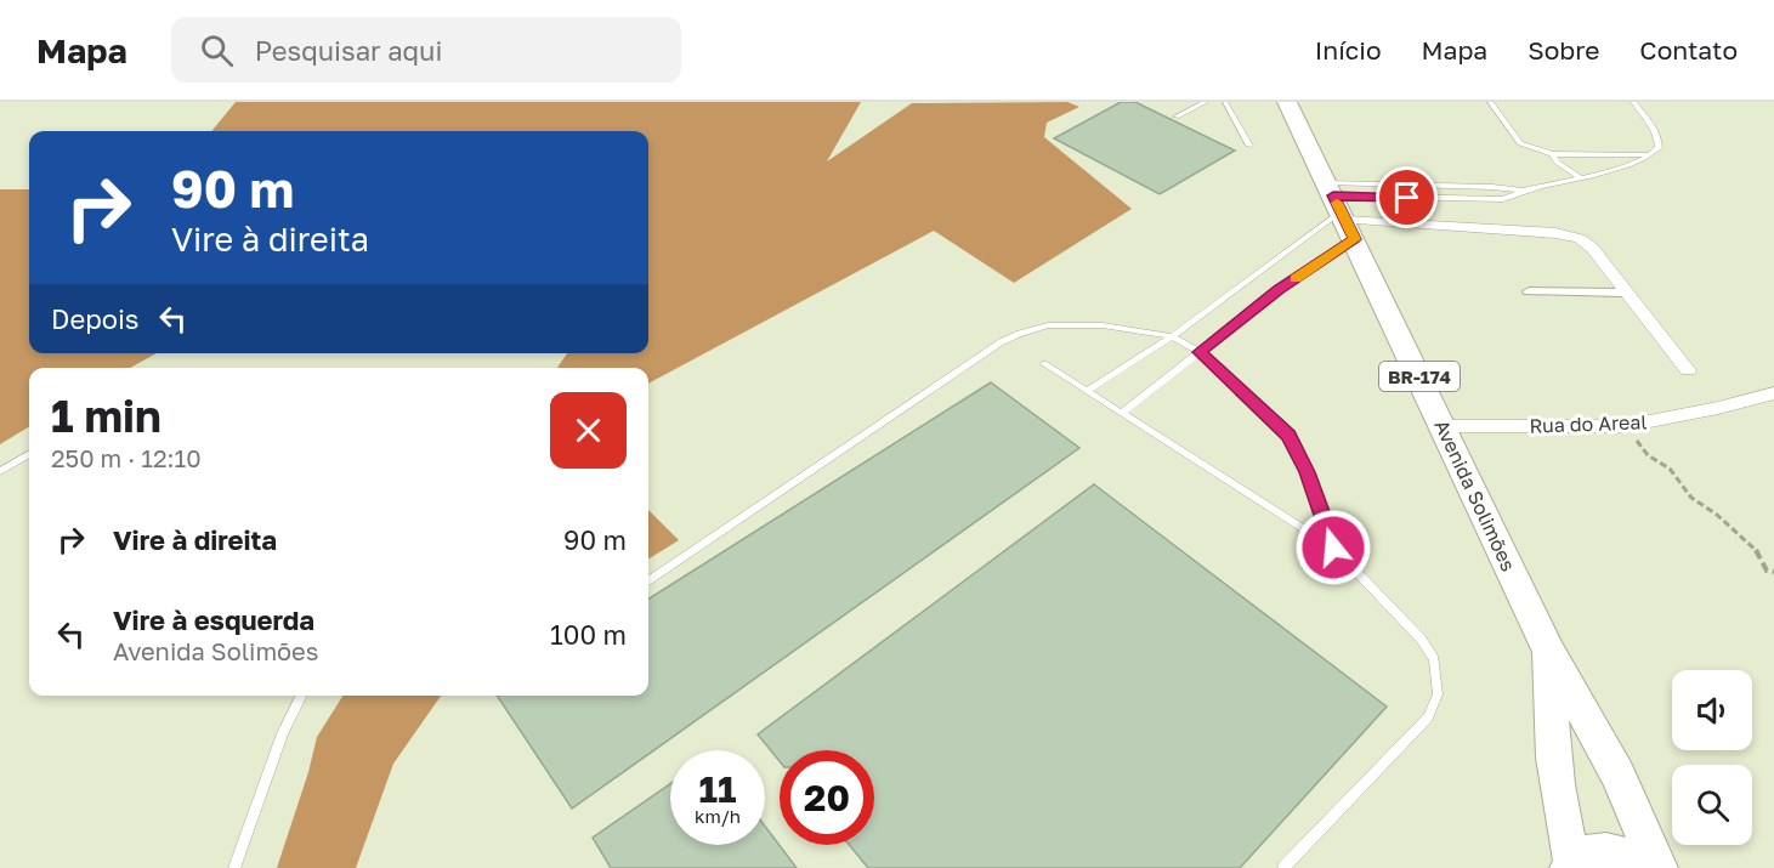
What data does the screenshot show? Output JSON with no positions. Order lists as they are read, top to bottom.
{
  "streets": {
    "main road": ["BR-174", "Avenida Solimões"],
    "street": ["Rua do Areal"]
  },
  "crossings": [
    ["BR-174", "Avenida Solimões"],
    ["Rua do Areal", "Avenida Solimões"]
  ],
  "page": {
    "header": "Mapa",
    "search": "Pesquisar aqui",
    "nav": [
      "Início",
      "Mapa",
      "Sobre",
      "Contato"
    ],
    "turn": ["90 m", "Vire à direita"],
    "then": "Depois",
    "heading": ["1 min", "250 m · 12:10"],
    "list": [
      {
        "name": "Vire à direita",
        "value": "90 m"
      },
      {
        "name": "Vire à esquerda",
        "note": "Avenida Solimões",
        "value": "100 m"
      }
    ],
    "speed": "11 km/h",
    "limit": "20"
  }
}
